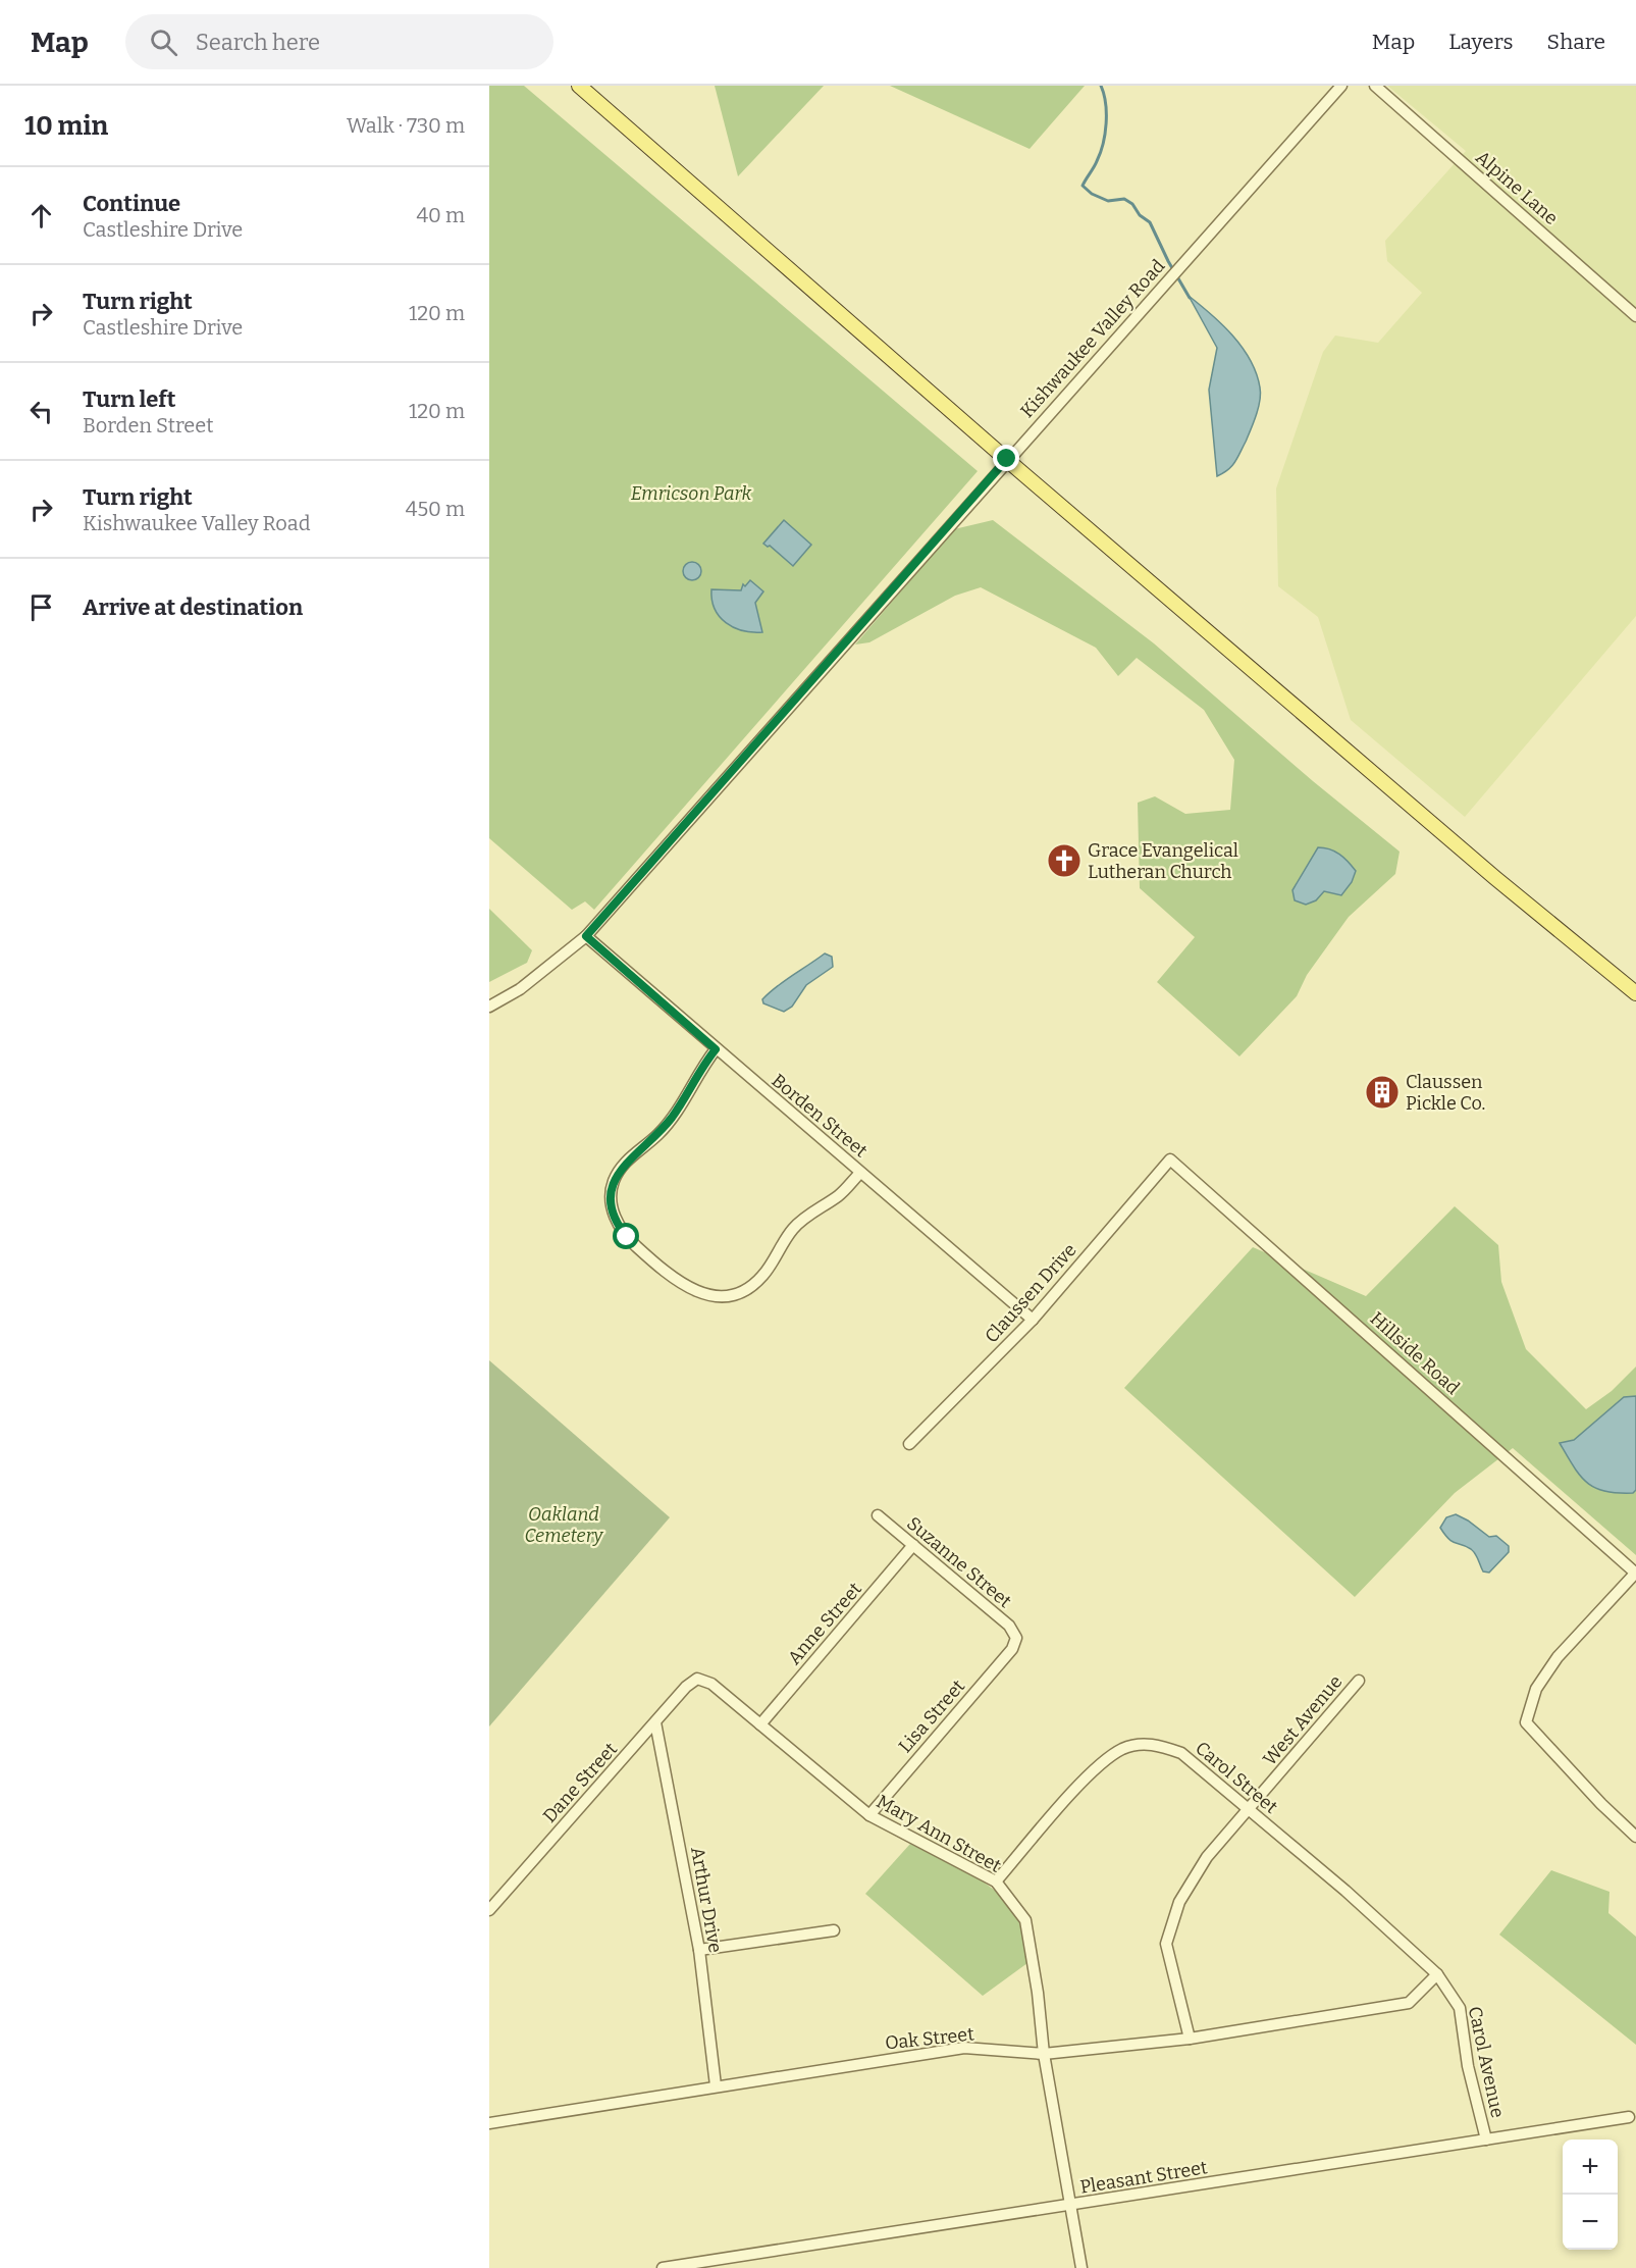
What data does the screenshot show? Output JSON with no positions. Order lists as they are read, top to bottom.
{
  "streets": {
    "street": [
      "Alpine Lane",
      "Kishwaukee Valley Road",
      "Borden Street",
      "Claussen Drive",
      "Hillside Road",
      "Suzanne Street",
      "Anne Street",
      "Lisa Street",
      "West Avenue",
      "Carol Street",
      "Dane Street",
      "Mary Ann Street",
      "Arthur Drive",
      "Oak Street",
      "Carol Avenue",
      "Pleasant Street"
    ]
  },
  "crossings": [
    ["Kishwaukee Valley Road", "Borden Street"],
    ["Borden Street", "Claussen Drive"],
    ["Claussen Drive", "Hillside Road"],
    ["Suzanne Street", "Anne Street"],
    ["Suzanne Street", "Lisa Street"],
    ["Anne Street", "Mary Ann Street"],
    ["Lisa Street", "Mary Ann Street"],
    ["West Avenue", "Carol Street"],
    ["West Avenue", "Oak Street"],
    ["Carol Street", "Mary Ann Street"],
    ["Carol Street", "Carol Avenue"],
    ["Dane Street", "Mary Ann Street"],
    ["Dane Street", "Arthur Drive"],
    ["Mary Ann Street", "Oak Street"],
    ["Mary Ann Street", "Pleasant Street"],
    ["Arthur Drive", "Oak Street"],
    ["Oak Street", "Carol Avenue"],
    ["Carol Avenue", "Pleasant Street"]
  ],
  "parks": ["Emricson Park", "Oakland Cemetery"],
  "places": {
    "church": ["Grace Evangelical Lutheran Church"],
    "building": ["Claussen Pickle Co."]
  },
  "page": {
    "header": "Map",
    "search": "Search here",
    "nav": ["Map", "Layers", "Share"],
    "heading": ["10 min", "Walk · 730 m"],
    "list": [
      ["Continue", "Castleshire Drive", "40 m"],
      ["Turn right", "Castleshire Drive", "120 m"],
      ["Turn left", "Borden Street", "120 m"],
      ["Turn right", "Kishwaukee Valley Road", "450 m"],
      "Arrive at destination"
    ],
    "map_buttons": ["+", "−"]
  }
}
